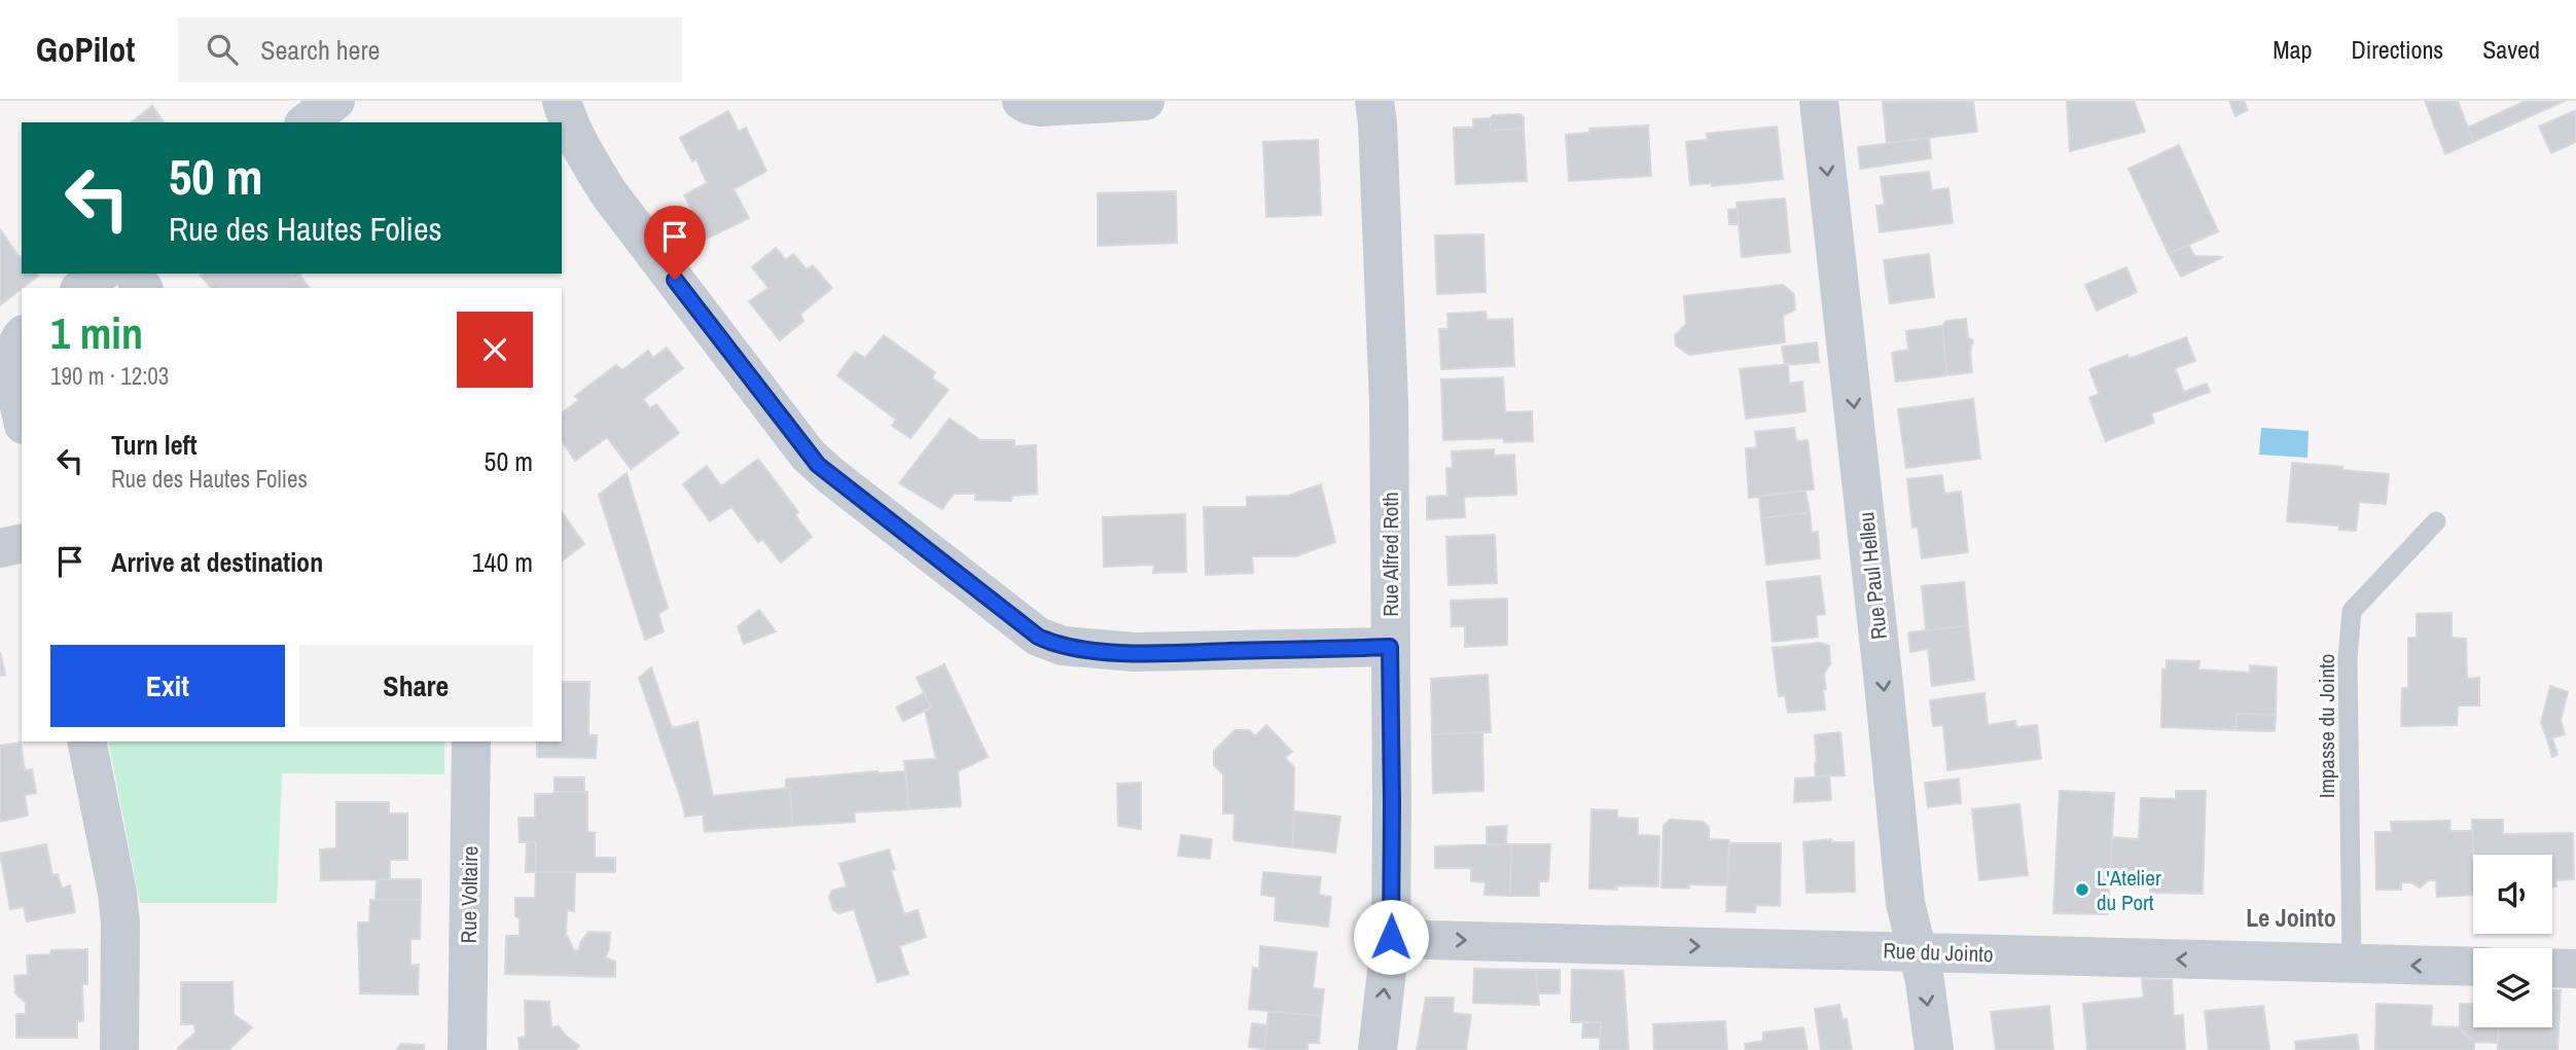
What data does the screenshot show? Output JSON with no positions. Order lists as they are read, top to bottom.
{
  "streets": {
    "street": [
      "Rue Alfred Roth",
      "Rue Paul Helleu",
      "Rue Voltaire",
      "Rue du Jointo"
    ],
    "lane": ["Impasse du Jointo"]
  },
  "crossings": [
    ["Rue Alfred Roth", "Rue du Jointo"],
    ["Rue Paul Helleu", "Rue du Jointo"],
    ["Impasse du Jointo", "Rue du Jointo"]
  ],
  "one_way": ["Rue Paul Helleu"],
  "districts": ["Le Jointo"],
  "places": ["L'Atelier du Port"],
  "page": {
    "header": "GoPilot",
    "search": "Search here",
    "nav": ["Map", "Directions", "Saved"],
    "turn": ["50 m", "Rue des Hautes Folies"],
    "heading": ["1 min", "190 m · 12:03"],
    "list": [
      {
        "name": "Turn left",
        "note": "Rue des Hautes Folies",
        "value": "50 m"
      },
      {
        "name": "Arrive at destination",
        "value": "140 m"
      }
    ],
    "buttons": ["Exit", "Share"]
  }
}
